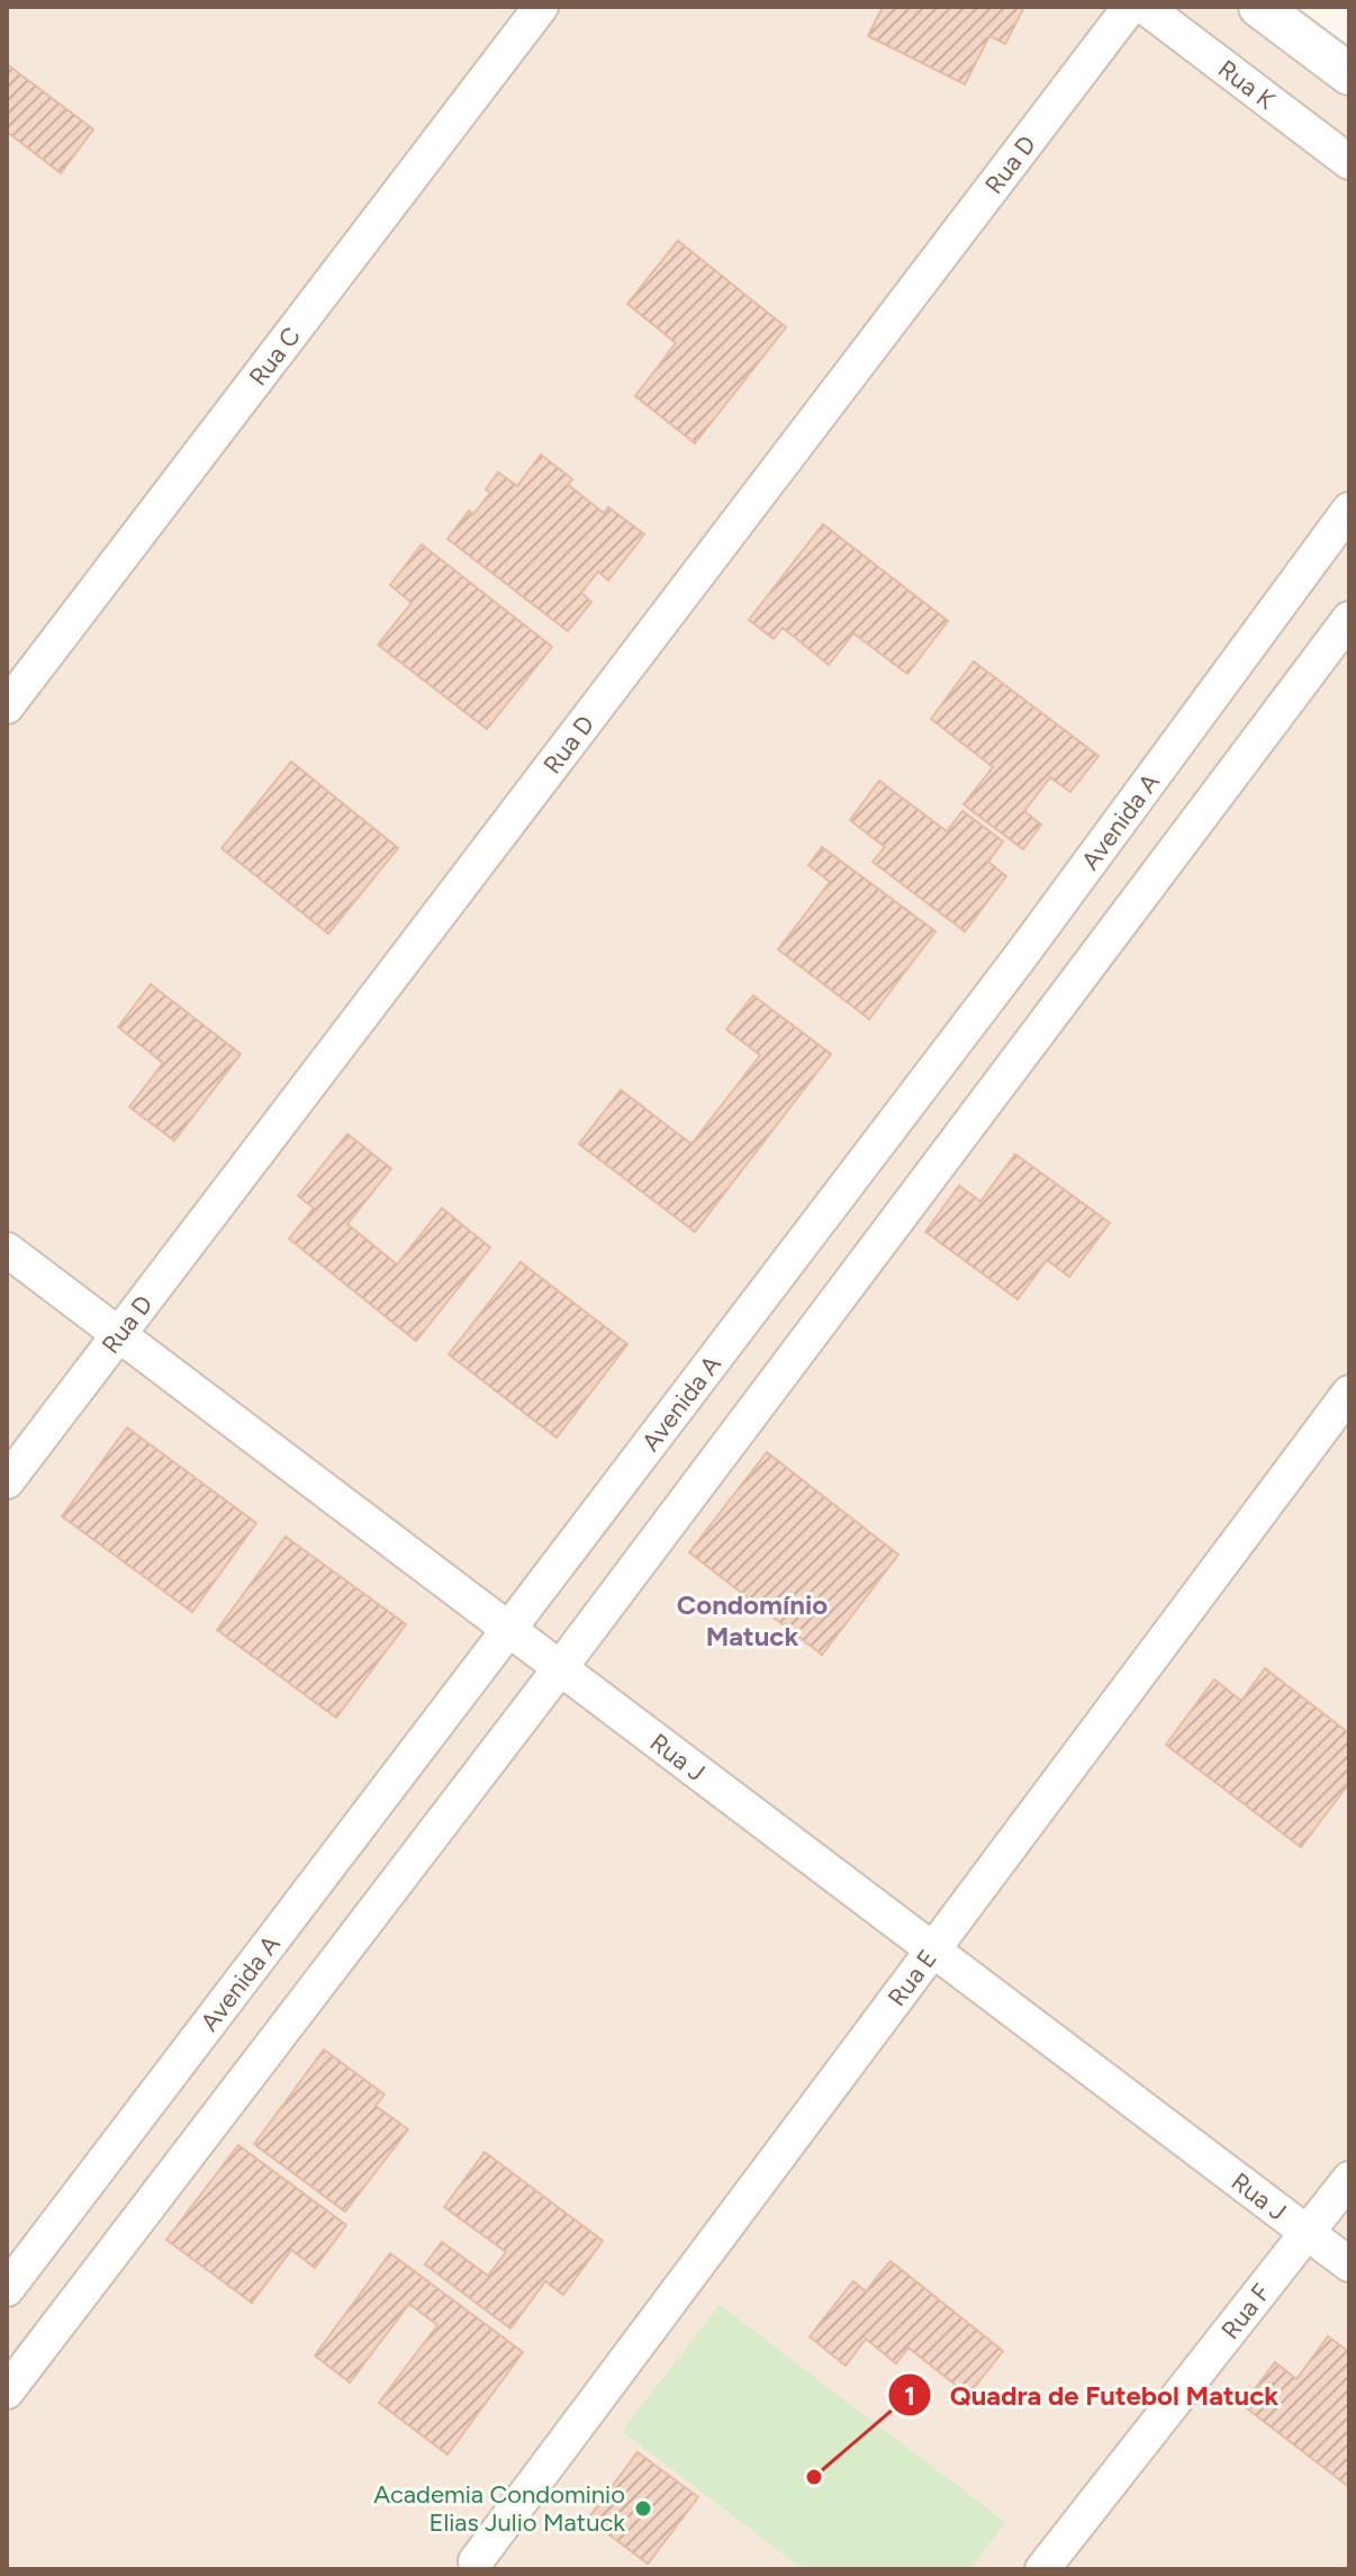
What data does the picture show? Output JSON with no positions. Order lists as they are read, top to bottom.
{
  "streets": {
    "street": [
      "Rua K",
      "Rua D",
      "Rua C",
      "Avenida A",
      "Rua J",
      "Rua E",
      "Rua F"
    ]
  },
  "crossings": [
    ["Rua D", "Rua J"],
    ["Avenida A", "Rua J"],
    ["Rua J", "Rua E"],
    ["Rua J", "Rua F"]
  ],
  "districts": ["Condomínio Matuck"],
  "places": ["Quadra de Futebol Matuck", "Academia Condominio Elias Julio Matuck"]
}
